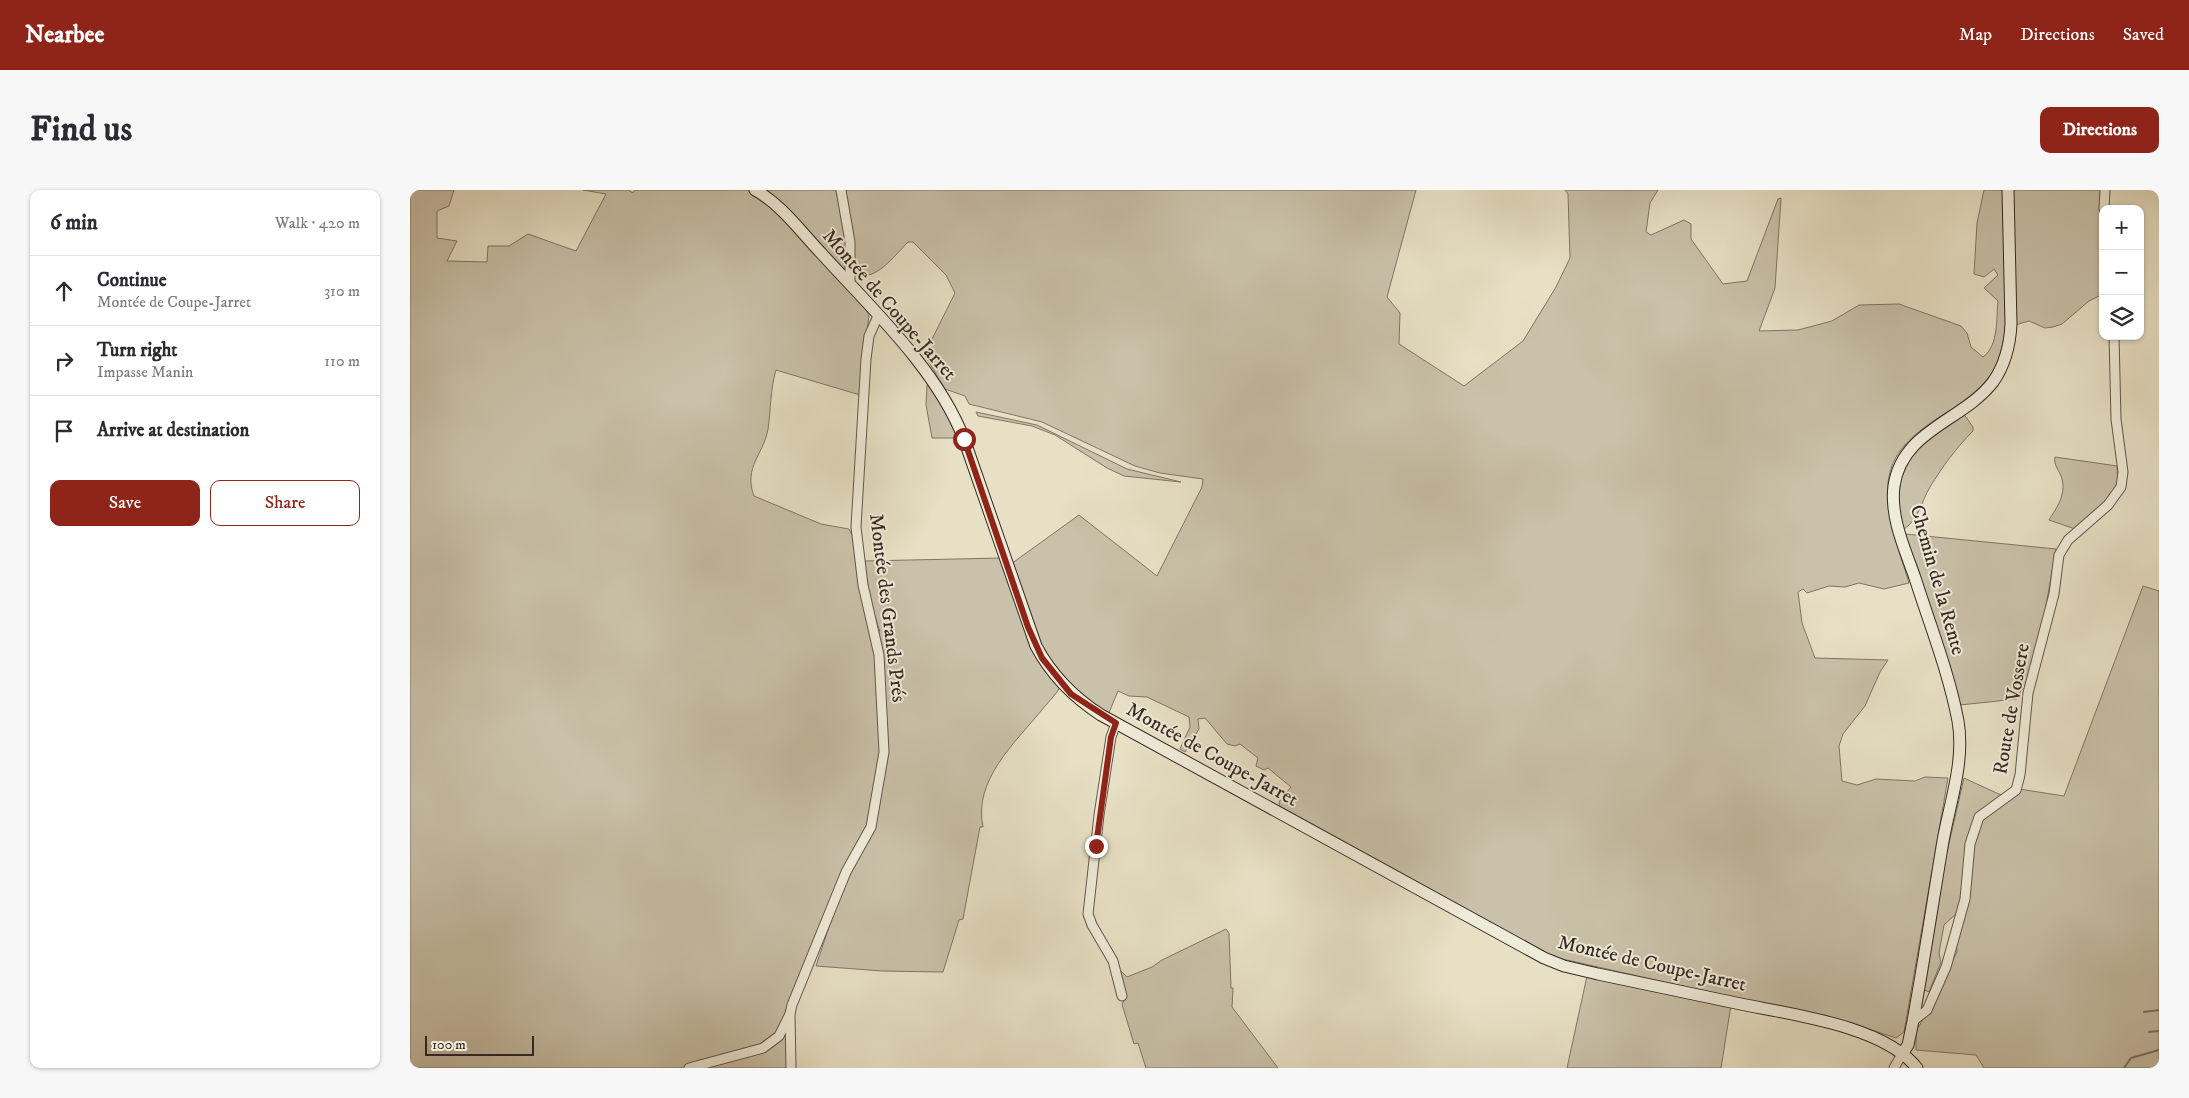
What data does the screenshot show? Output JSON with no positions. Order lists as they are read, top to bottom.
{
  "streets": {
    "main road": ["Montée de Coupe-Jarret", "Chemin de la Rente"],
    "street": ["Montée des Grands Prés", "Route de Vossere"]
  },
  "crossings": [
    ["Montée de Coupe-Jarret", "Chemin de la Rente"],
    ["Montée de Coupe-Jarret", "Montée des Grands Prés"],
    ["Chemin de la Rente", "Route de Vossere"]
  ],
  "scale_bar": "100 m",
  "page": {
    "header": "Nearbee",
    "nav": ["Map", "Directions", "Saved"],
    "buttons": [
      "Directions",
      ["Save", "Share"]
    ],
    "title": "Find us",
    "heading": ["6 min", "Walk · 420 m"],
    "map_buttons": ["+", "−"],
    "list": [
      ["Continue", "Montée de Coupe-Jarret", "310 m"],
      ["Turn right", "Impasse Manin", "110 m"],
      "Arrive at destination"
    ],
    "scale": "100 m"
  }
}
